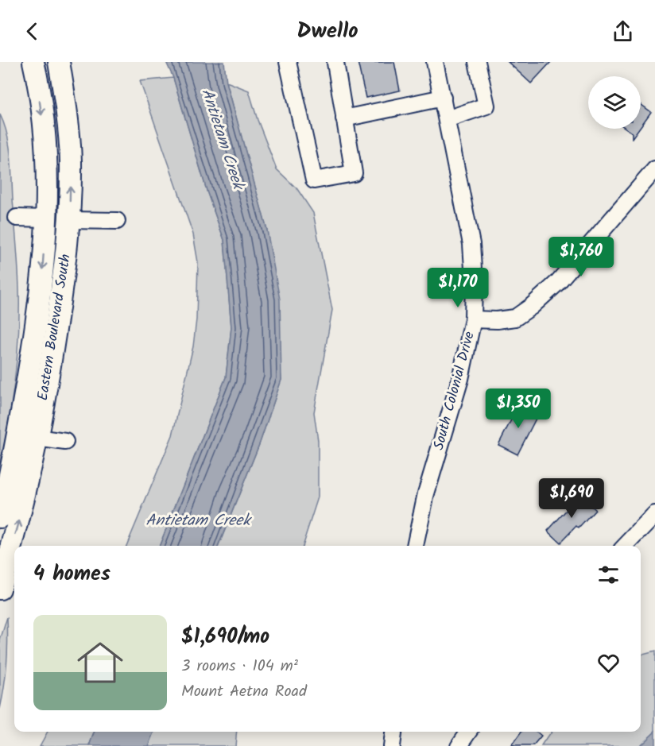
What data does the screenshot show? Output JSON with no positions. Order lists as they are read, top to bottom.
{
  "streets": {
    "main road": ["Eastern Boulevard South"],
    "street": ["South Colonial Drive"]
  },
  "water": ["Antietam Creek"],
  "page": {
    "header": "Dwello",
    "price": [
      "$1,760",
      "$1,170",
      "$1,350",
      "$1,690"
    ],
    "heading": "4 homes",
    "list": [
      {
        "name": "$1,690/mo",
        "note": "3 rooms · 104 m² · Mount Aetna Road"
      }
    ]
  }
}
